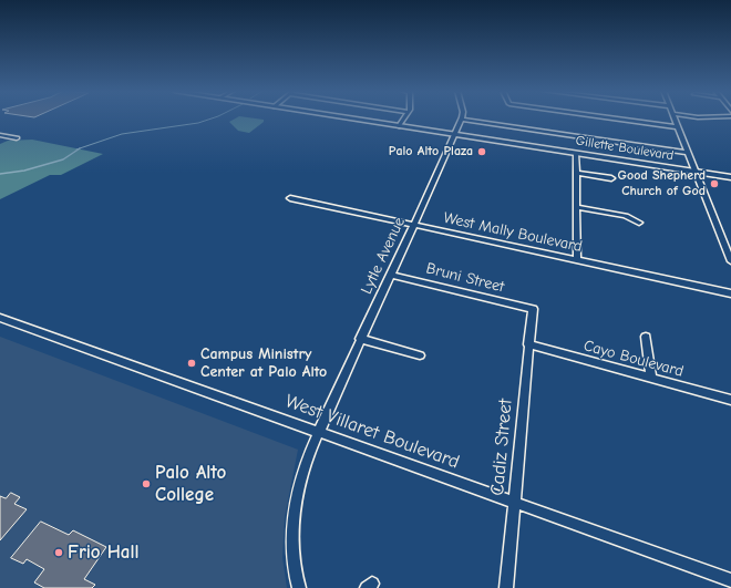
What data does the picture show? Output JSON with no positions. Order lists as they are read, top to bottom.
{
  "streets": {
    "main road": ["Gillette Boulevard"],
    "street": [
      "West Mally Boulevard",
      "Lytle Avenue",
      "Bruni Street",
      "Cayo Boulevard",
      "West Villaret Boulevard",
      "Cadiz Street"
    ]
  },
  "crossings": [
    ["Gillette Boulevard", "Lytle Avenue"],
    ["West Mally Boulevard", "Lytle Avenue"],
    ["Lytle Avenue", "Bruni Street"],
    ["Lytle Avenue", "West Villaret Boulevard"],
    ["Bruni Street", "Cadiz Street"],
    ["Cayo Boulevard", "Cadiz Street"],
    ["West Villaret Boulevard", "Cadiz Street"]
  ],
  "places": [
    "Palo Alto Plaza",
    "Good Shepherd Church of God",
    "Campus Ministry Center at Palo Alto",
    "Palo Alto College",
    "Frio Hall"
  ]
}
